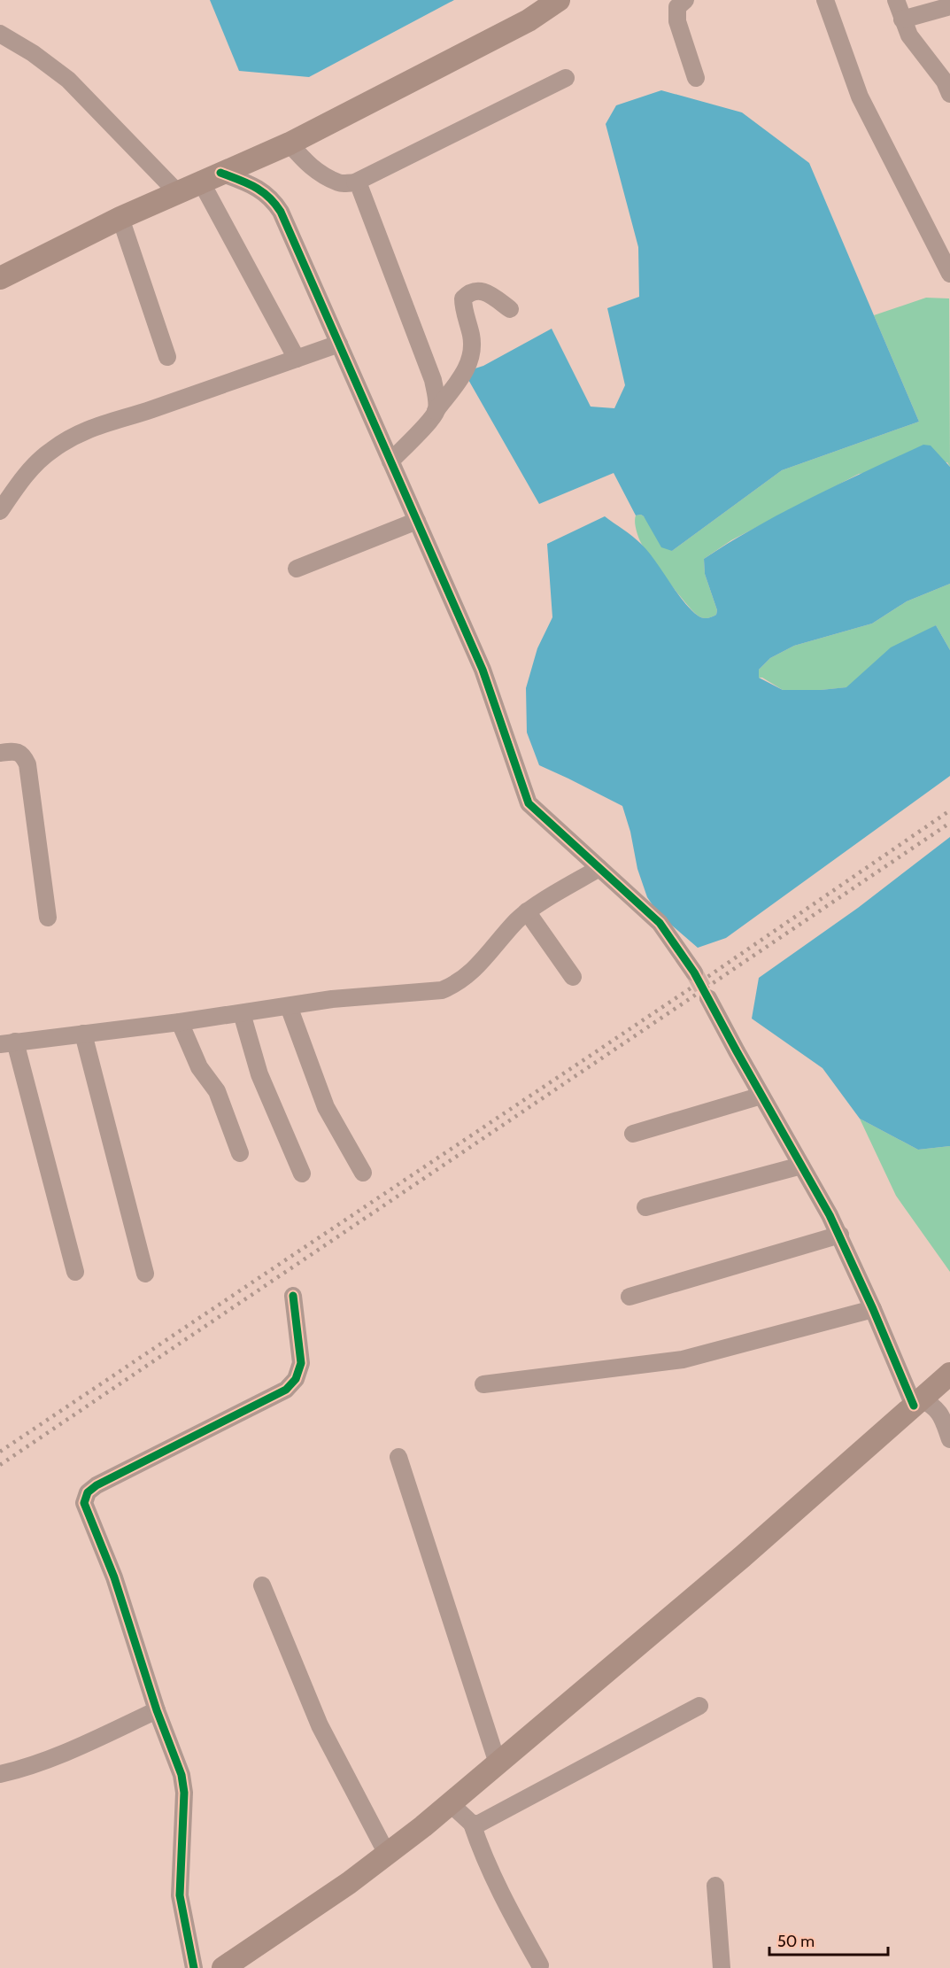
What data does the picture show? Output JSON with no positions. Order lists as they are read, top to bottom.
{
  "scale_bar": "50 m"
}
